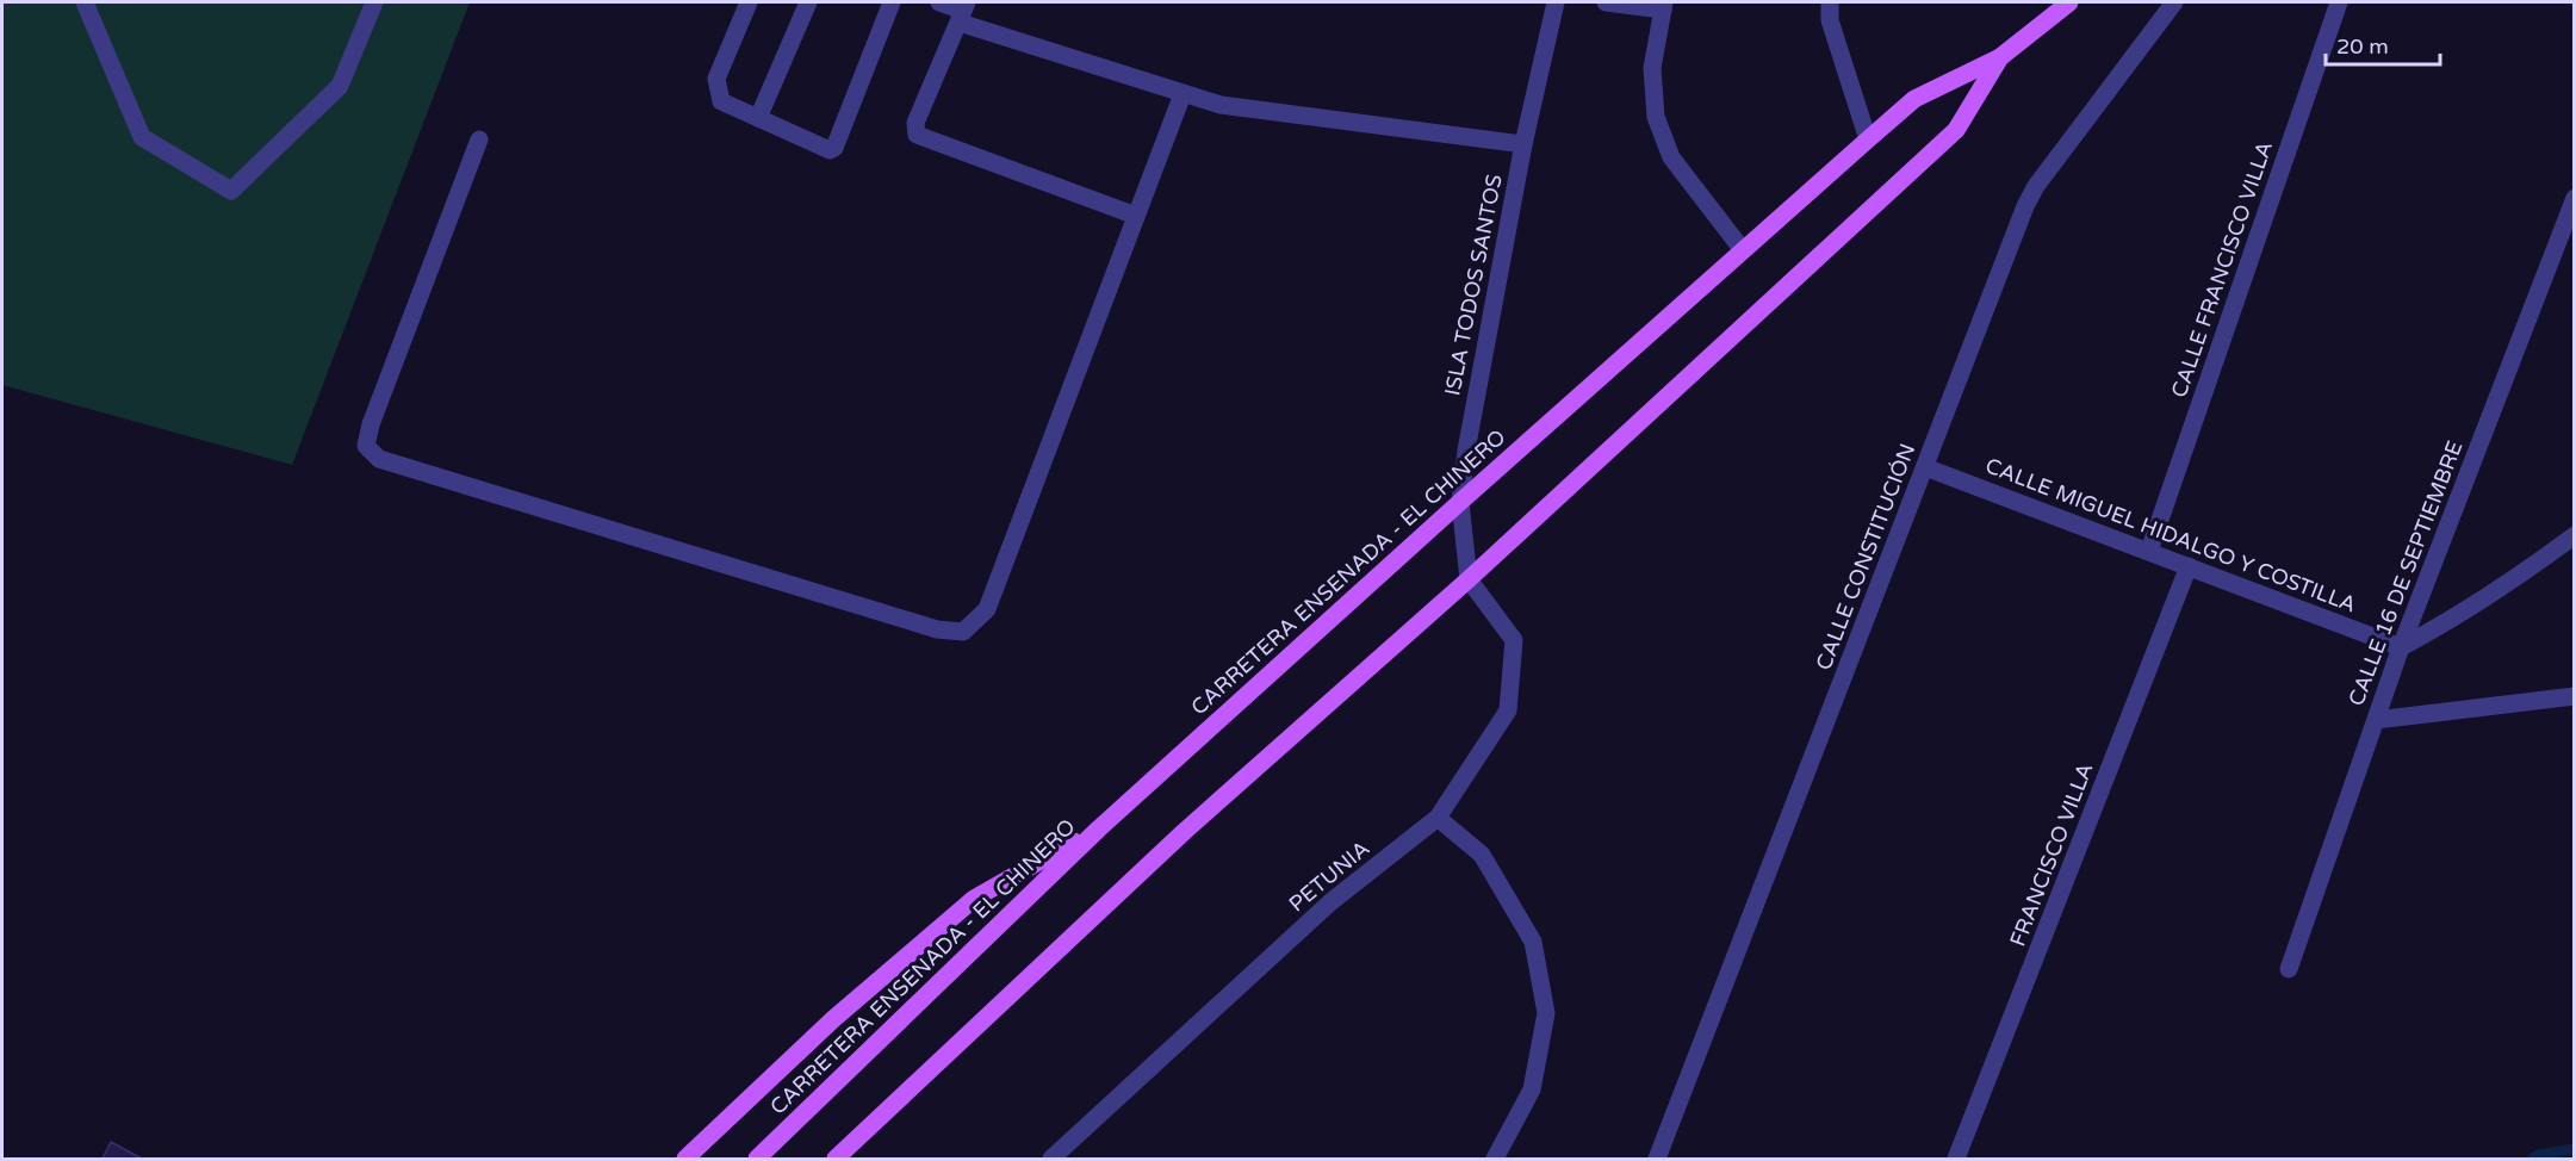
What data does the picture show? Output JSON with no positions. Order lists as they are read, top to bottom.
{
  "streets": {
    "main road": ["CARRETERA ENSENADA - EL CHINERO"],
    "street": [
      "CALLE FRANCISCO VILLA",
      "ISLA TODOS SANTOS",
      "CALLE MIGUEL HIDALGO Y COSTILLA",
      "CALLE CONSTITUCIÓN",
      "CALLE 16 DE SEPTIEMBRE",
      "FRANCISCO VILLA",
      "PETUNIA"
    ]
  },
  "crossings": [
    ["CALLE FRANCISCO VILLA", "CALLE MIGUEL HIDALGO Y COSTILLA"],
    ["ISLA TODOS SANTOS", "CARRETERA ENSENADA - EL CHINERO"],
    ["ISLA TODOS SANTOS", "PETUNIA"],
    ["CALLE MIGUEL HIDALGO Y COSTILLA", "CALLE CONSTITUCIÓN"],
    ["CALLE MIGUEL HIDALGO Y COSTILLA", "CALLE 16 DE SEPTIEMBRE"],
    ["CALLE MIGUEL HIDALGO Y COSTILLA", "FRANCISCO VILLA"],
    ["CARRETERA ENSENADA - EL CHINERO", "PETUNIA"]
  ],
  "scale_bar": "20 m"
}
